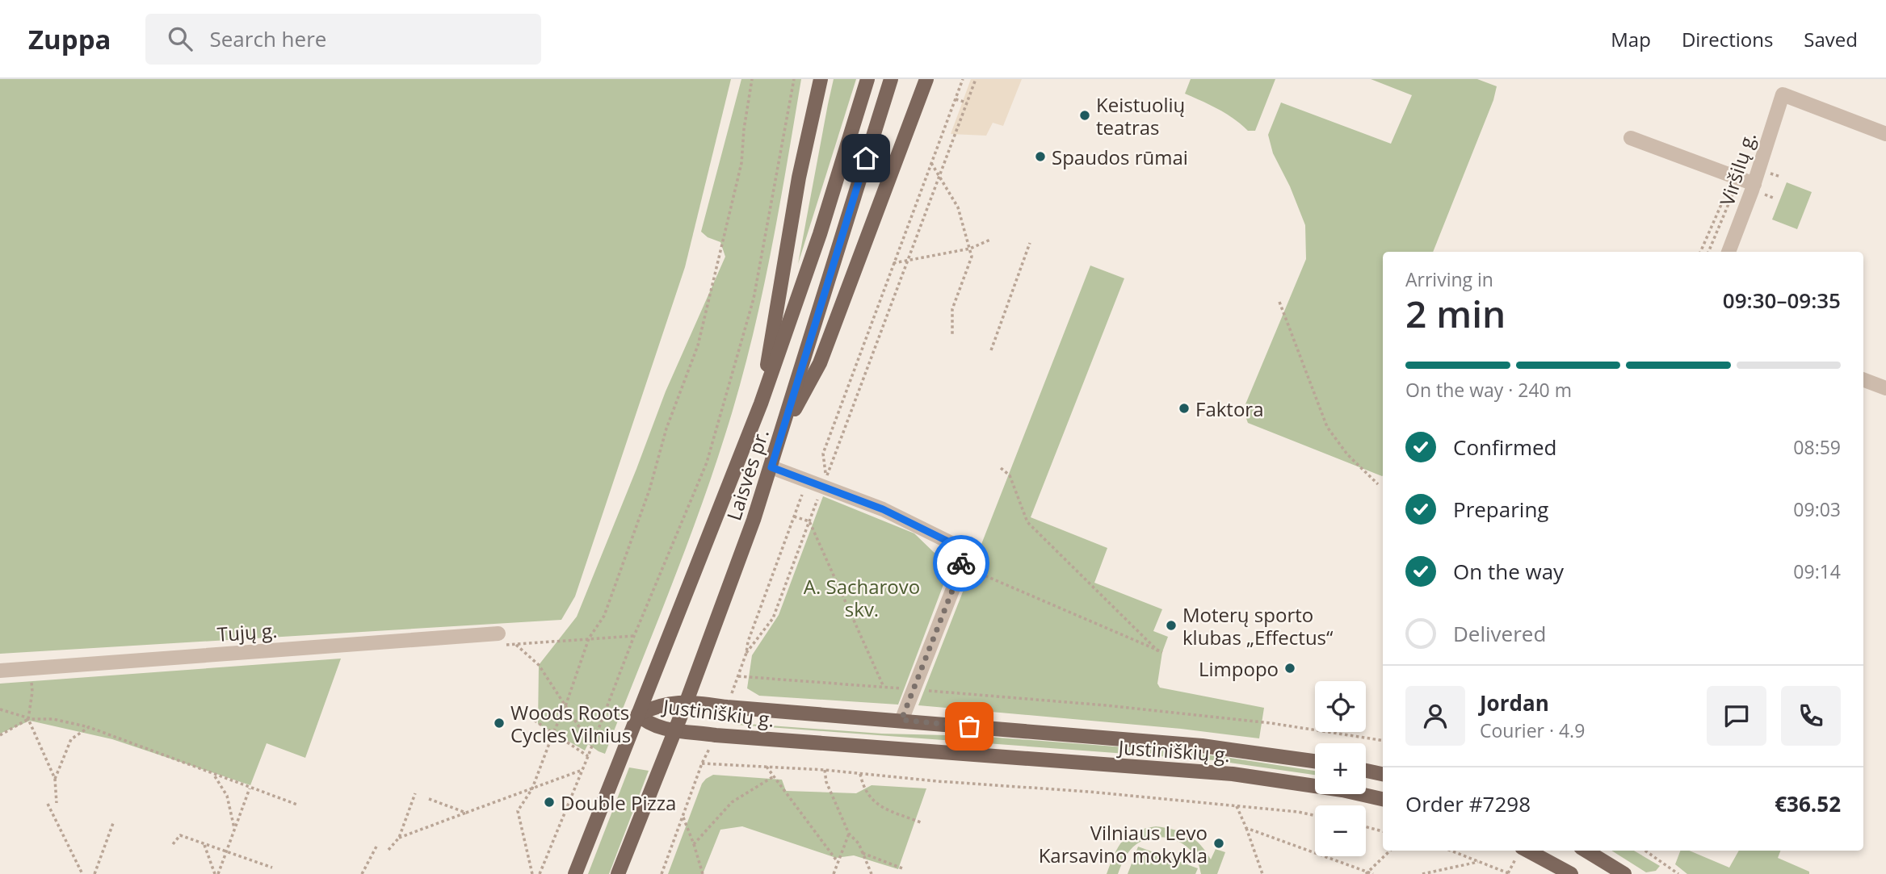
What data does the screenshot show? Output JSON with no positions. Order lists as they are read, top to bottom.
{
  "streets": {
    "main road": ["Laisvės pr.", "Justiniškių g."],
    "street": ["Viršilų g.", "Tujų g."]
  },
  "crossings": [
    ["Laisvės pr.", "Justiniškių g."]
  ],
  "parks": ["A. Sacharovo skv."],
  "places": [
    "Keistuolių teatras",
    "Spaudos rūmai",
    "Faktora",
    "Moterų sporto klubas „Effectus“",
    "Limpopo",
    "Woods Roots Cycles Vilnius",
    "Double Pizza",
    "Vilniaus Levo Karsavino mokykla"
  ],
  "page": {
    "header": "Zuppa",
    "search": "Search here",
    "nav": ["Map", "Directions", "Saved"],
    "heading": ["2 min", "Arriving in", "09:30–09:35"],
    "panel": [
      "Jordan",
      "Courier · 4.9",
      "Order #7298",
      "€36.52"
    ],
    "bar": "On the way · 240 m",
    "list": [
      ["Confirmed", "08:59"],
      ["Preparing", "09:03"],
      ["On the way", "09:14"],
      "Delivered"
    ],
    "map_buttons": ["+", "−"]
  }
}
